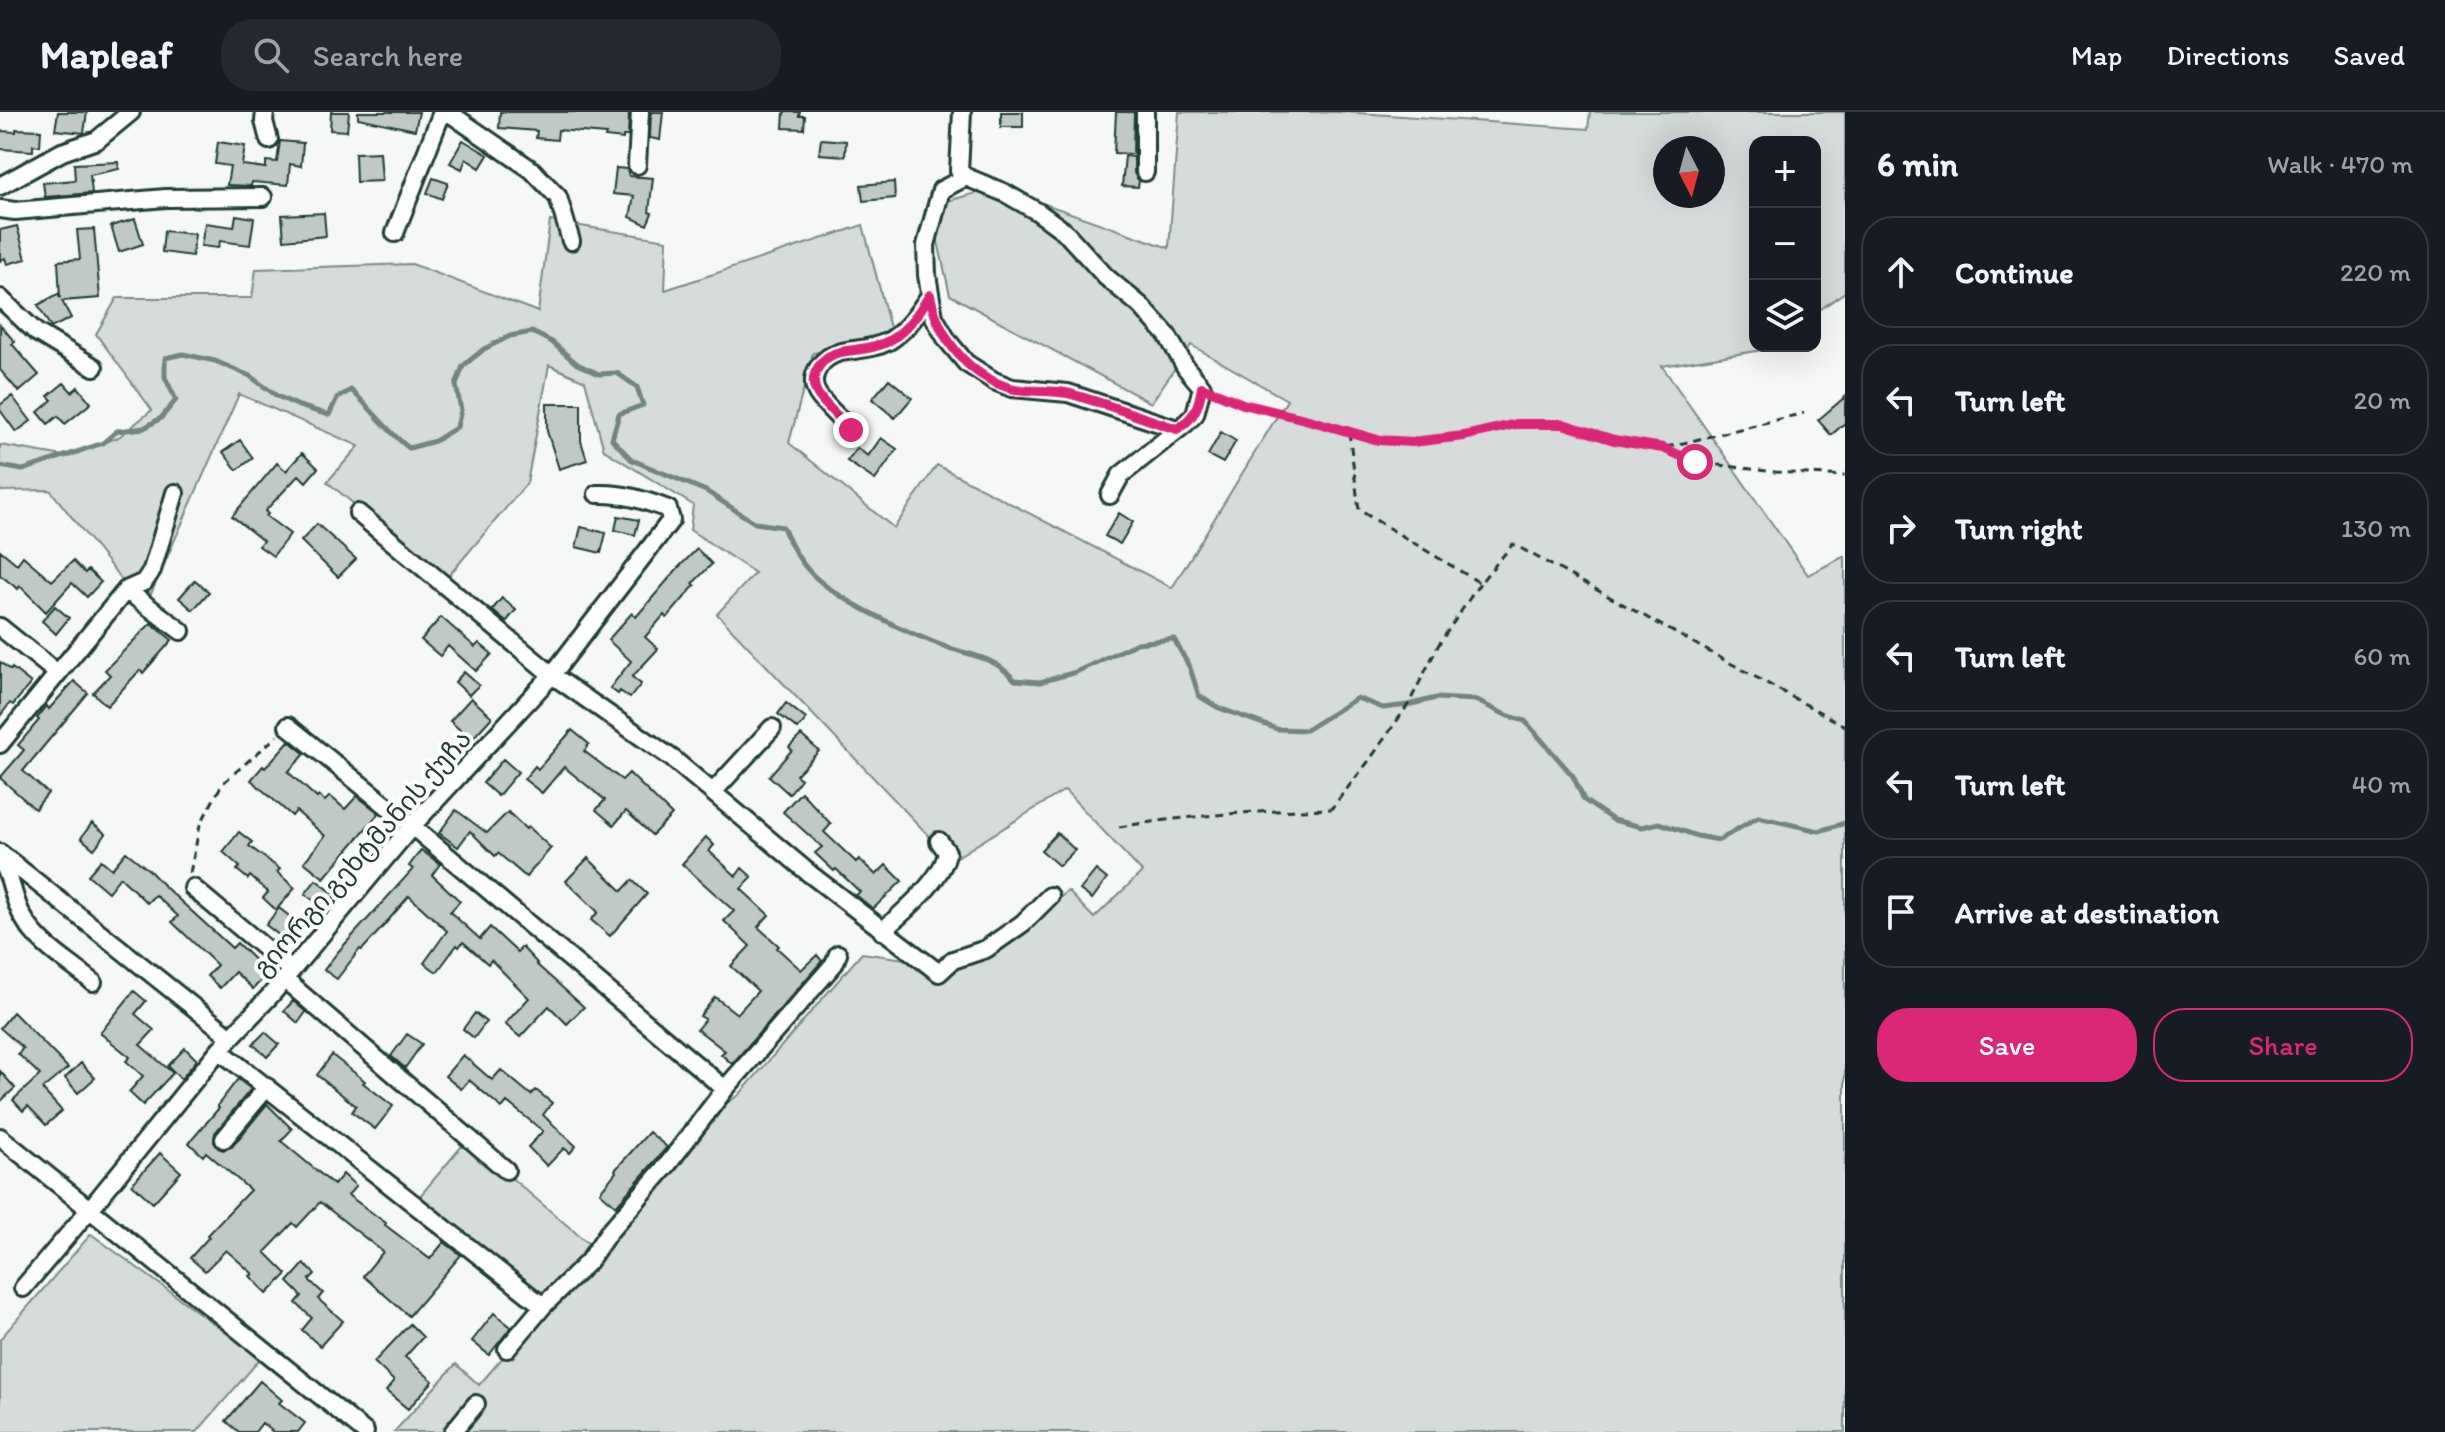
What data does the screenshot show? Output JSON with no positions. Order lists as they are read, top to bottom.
{
  "streets": {
    "street": ["გიორგი გეხტმანის ქუჩა"]
  },
  "north": "bottom",
  "page": {
    "header": "Mapleaf",
    "search": "Search here",
    "nav": ["Map", "Directions", "Saved"],
    "heading": ["6 min", "Walk · 470 m"],
    "map_buttons": ["+", "−"],
    "list": [
      ["Continue", "220 m"],
      ["Turn left", "20 m"],
      ["Turn right", "130 m"],
      ["Turn left", "60 m"],
      ["Turn left", "40 m"],
      "Arrive at destination"
    ],
    "buttons": ["Save", "Share"]
  }
}
